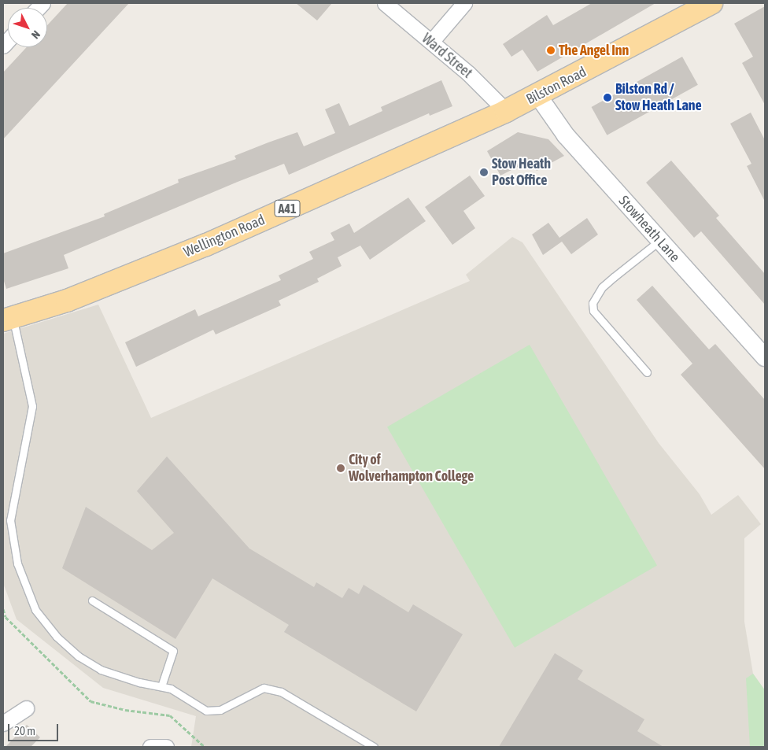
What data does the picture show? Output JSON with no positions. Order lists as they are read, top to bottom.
{
  "streets": {
    "highway": ["Bilston Road", "A41", "Wellington Road"],
    "street": ["Ward Street", "Stowheath Lane"]
  },
  "crossings": [
    ["Ward Street", "Bilston Road"],
    ["Ward Street", "Wellington Road"],
    ["Bilston Road", "Stowheath Lane"],
    ["Bilston Road", "Wellington Road"]
  ],
  "places": [
    "The Angel Inn",
    "Bilston Rd / Stow Heath Lane",
    "Stow Heath Post Office",
    "City of Wolverhampton College"
  ],
  "scale_bar": "20 m",
  "north": "bottom right"
}
